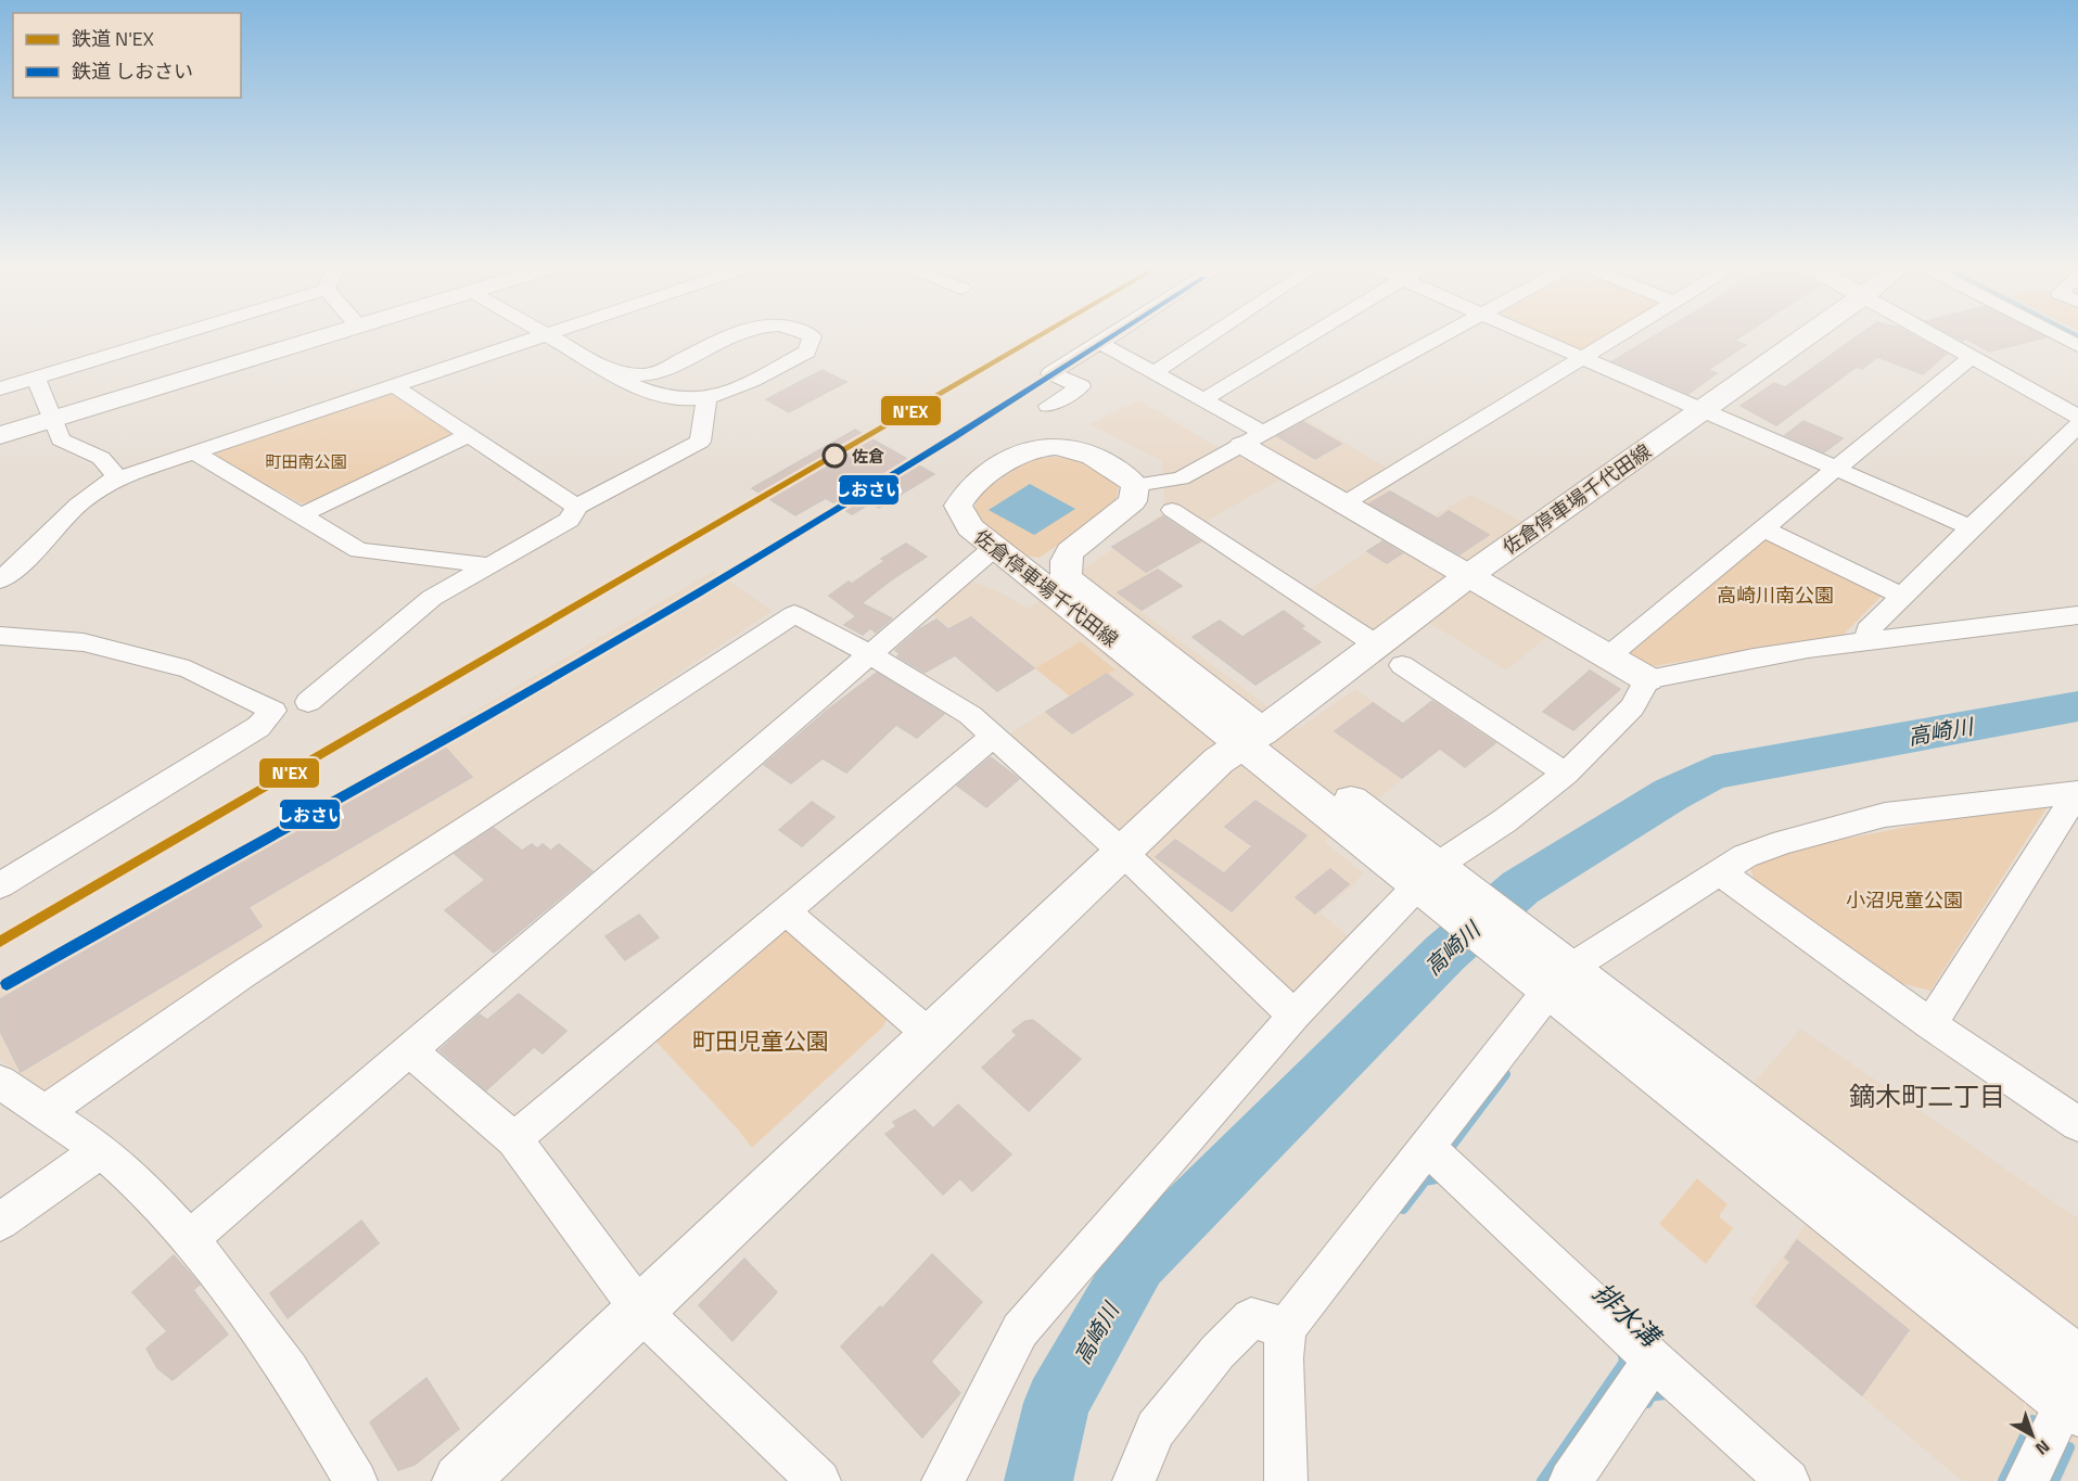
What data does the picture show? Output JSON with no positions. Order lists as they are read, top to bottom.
{
  "streets": {
    "main road": ["佐倉停車場千代田線"]
  },
  "districts": ["鏑木町二丁目"],
  "water": ["高崎川", "排水溝"],
  "parks": [
    "町田南公園",
    "高崎川南公園",
    "小沼児童公園",
    "町田児童公園"
  ],
  "places": ["佐倉"],
  "lines": ["rail line N'EX", "rail line しおさい"],
  "legend": ["鉄道 N'EX", "鉄道 しおさい"],
  "north": "bottom right"
}
